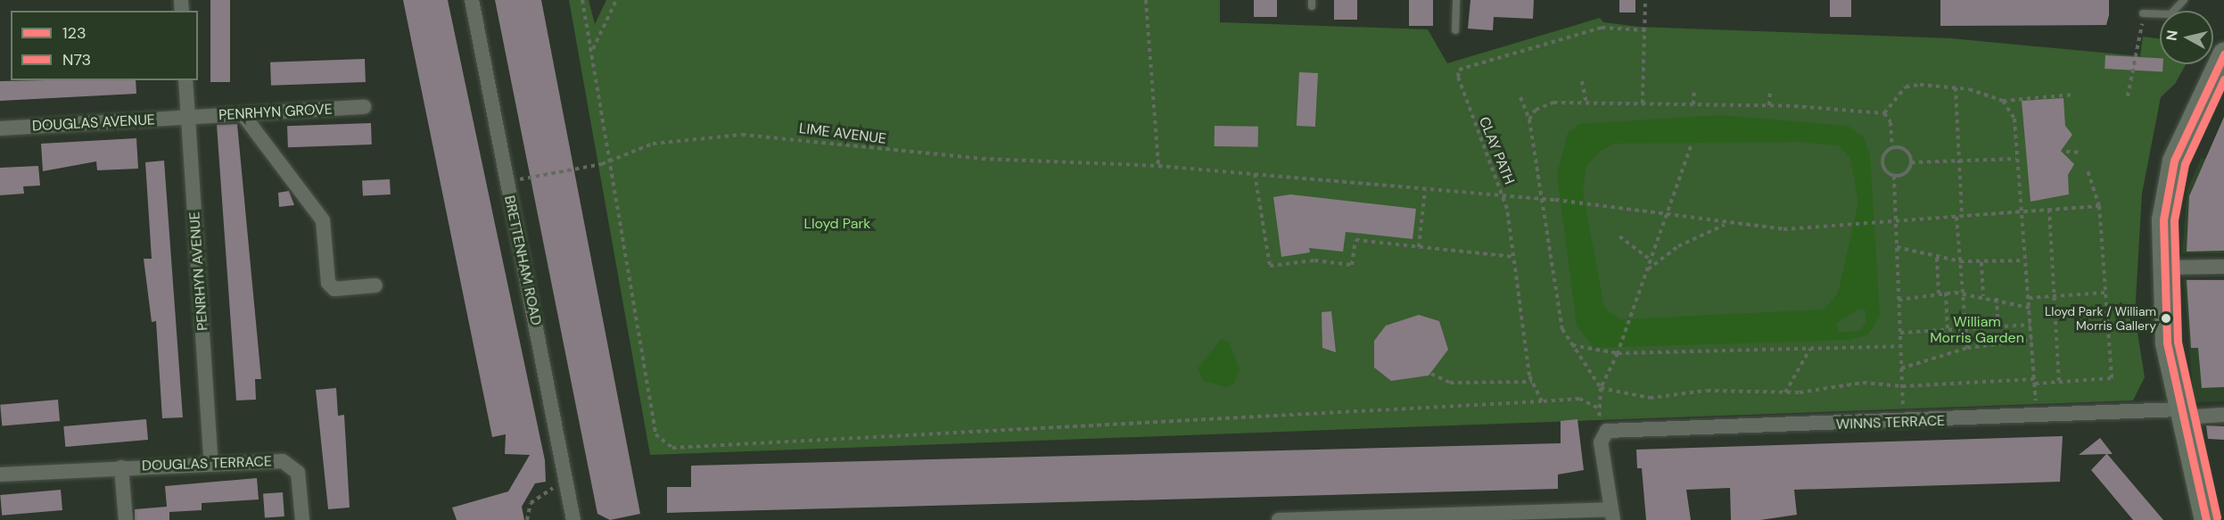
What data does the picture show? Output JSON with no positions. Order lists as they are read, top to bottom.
{
  "streets": {
    "street": [
      "PENRHYN GROVE",
      "DOUGLAS AVENUE",
      "BRETTENHAM ROAD",
      "PENRHYN AVENUE",
      "WINNS TERRACE",
      "DOUGLAS TERRACE"
    ],
    "path": ["LIME AVENUE", "CLAY PATH"]
  },
  "crossings": [
    ["PENRHYN GROVE", "DOUGLAS AVENUE"],
    ["PENRHYN GROVE", "PENRHYN AVENUE"],
    ["DOUGLAS AVENUE", "PENRHYN AVENUE"],
    ["LIME AVENUE", "CLAY PATH"],
    ["PENRHYN AVENUE", "DOUGLAS TERRACE"]
  ],
  "parks": ["Lloyd Park", "William Morris Garden"],
  "places": ["Lloyd Park / William Morris Gallery"],
  "lines": ["transit line 123", "transit line N73"],
  "legend": ["123", "N73"],
  "north": "left"
}
